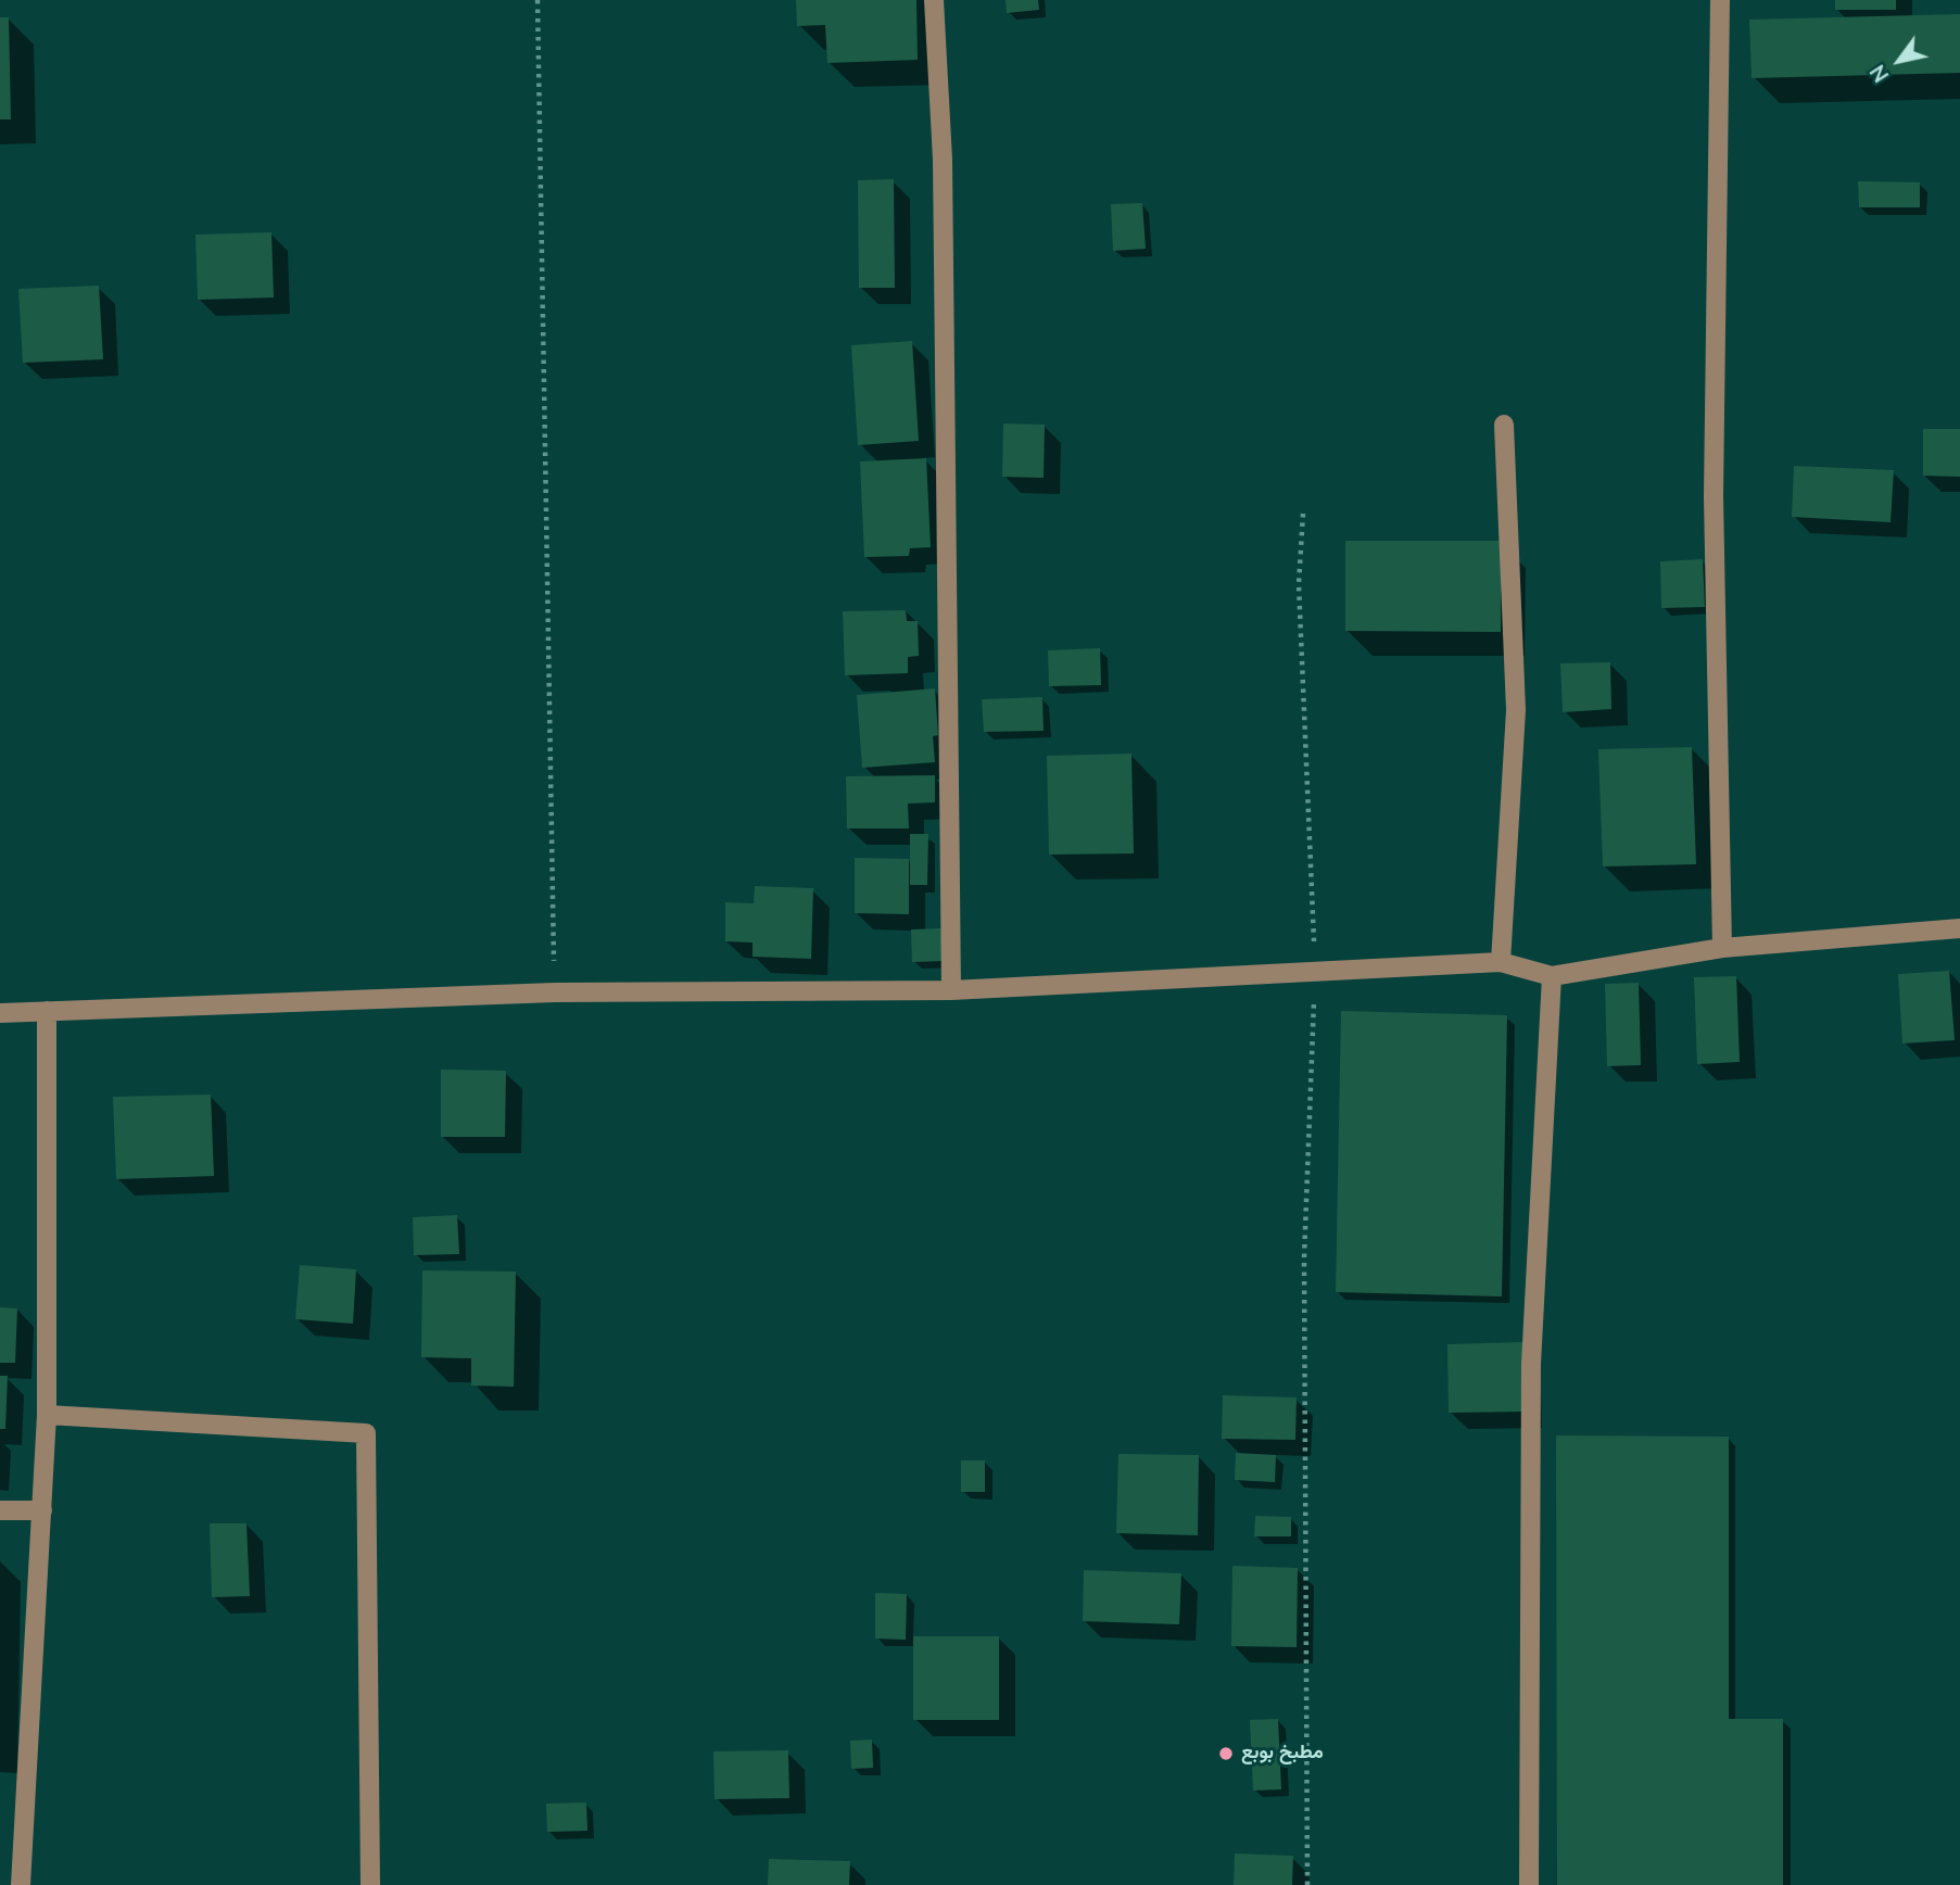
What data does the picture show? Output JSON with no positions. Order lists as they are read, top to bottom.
{
  "places": ["مطبخ بوبع"],
  "north": "bottom left"
}
